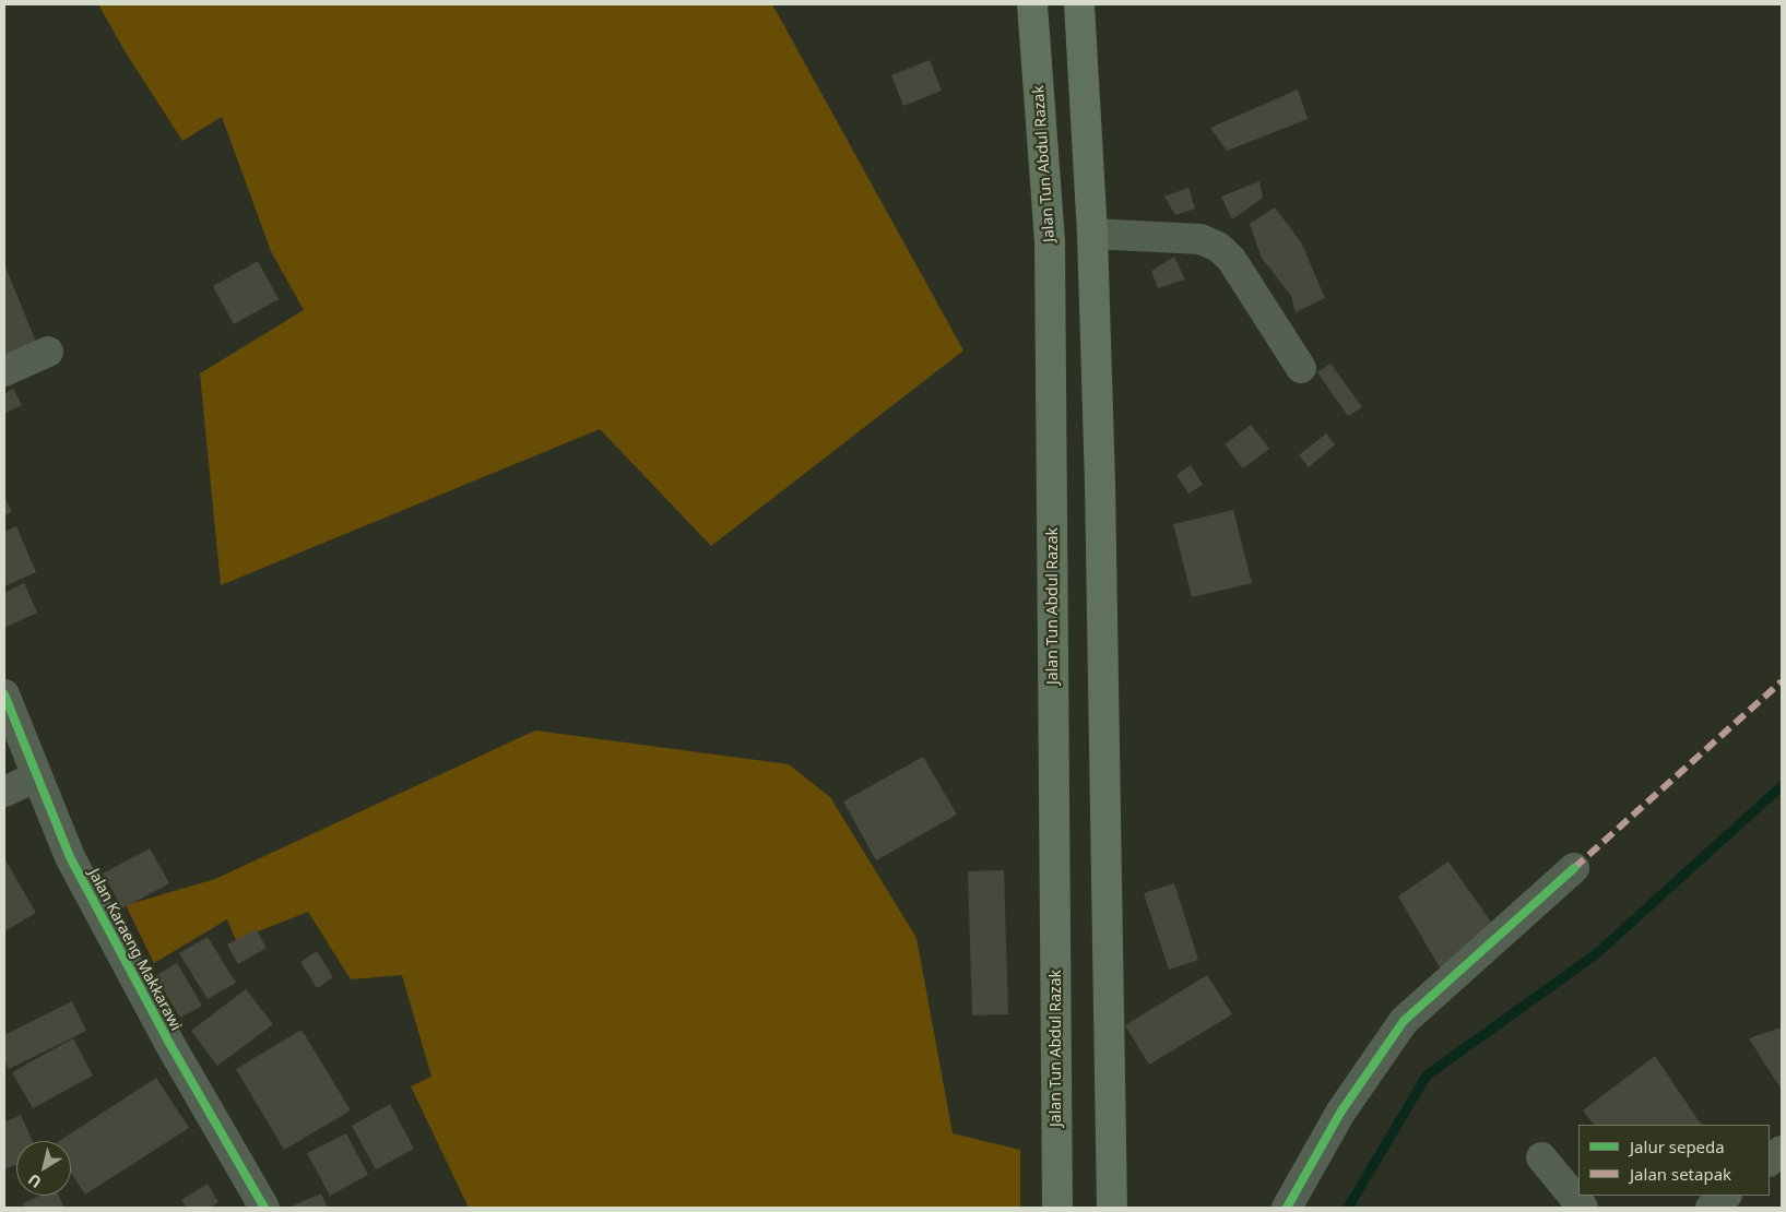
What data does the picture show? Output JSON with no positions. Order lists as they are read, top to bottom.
{
  "streets": {
    "main road": ["Jalan Tun Abdul Razak"],
    "street": ["Jalan Karaeng Makkarawi"]
  },
  "legend": ["Jalur sepeda", "Jalan setapak"],
  "north": "bottom left"
}
